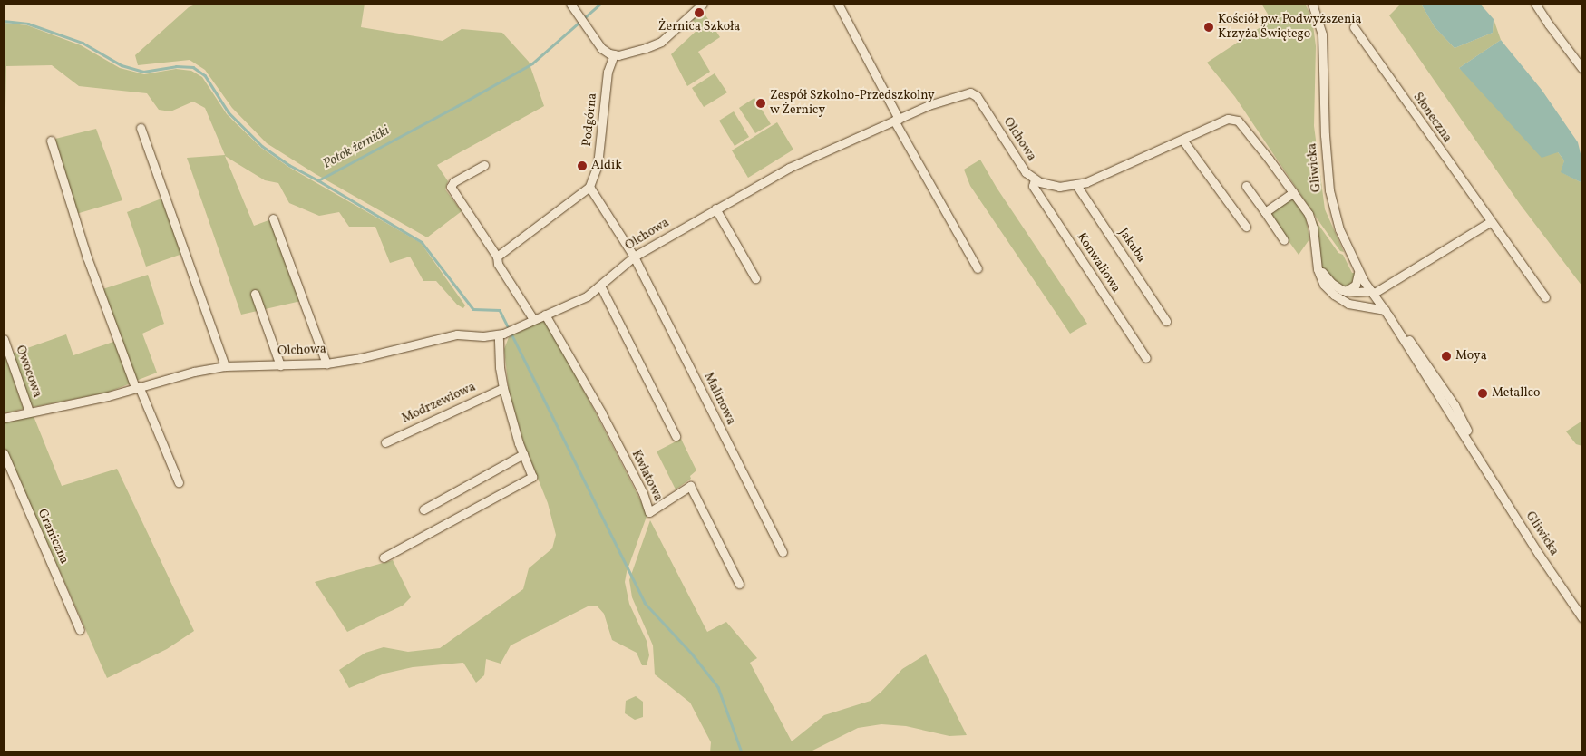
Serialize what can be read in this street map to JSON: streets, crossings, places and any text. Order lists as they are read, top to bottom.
{
  "streets": {
    "street": [
      "Słoneczna",
      "Podgórna",
      "Olchowa",
      "Gliwicka",
      "Jakuba",
      "Konwaliowa",
      "Owocowa",
      "Malinowa",
      "Modrzewiowa",
      "Kwiatowa",
      "Graniczna"
    ]
  },
  "crossings": [
    ["Olchowa", "Gliwicka"],
    ["Olchowa", "Jakuba"],
    ["Olchowa", "Konwaliowa"],
    ["Olchowa", "Owocowa"],
    ["Olchowa", "Malinowa"],
    ["Olchowa", "Kwiatowa"]
  ],
  "water": ["Potok żernicki"],
  "places": [
    "Żernica Szkoła",
    "Kościół pw. Podwyższenia Krzyża Świętego",
    "Zespół Szkolno-Przedszkolny w Żernicy",
    "Aldik",
    "Moya",
    "Metallco"
  ]
}
